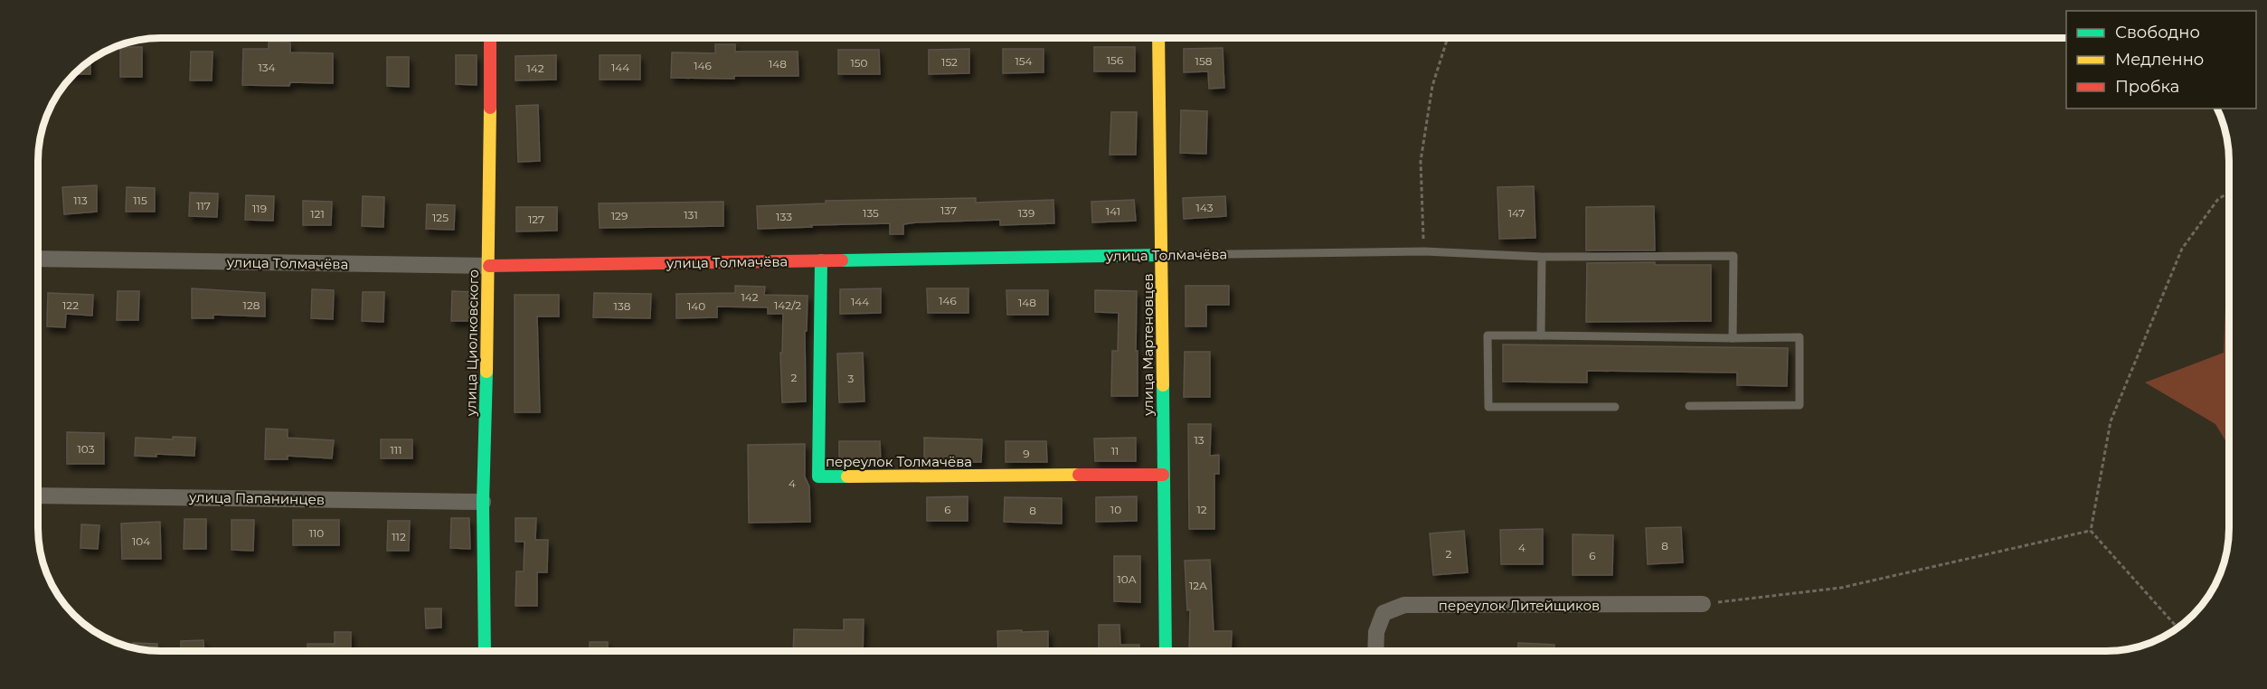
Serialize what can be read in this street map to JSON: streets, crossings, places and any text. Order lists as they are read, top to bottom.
{
  "streets": {
    "street": [
      "улица Толмачёва",
      "улица Циолковского",
      "улица Мартеновцев",
      "переулок Толмачёва",
      "улица Папанинцев",
      "переулок Литейщиков"
    ]
  },
  "crossings": [
    ["улица Толмачёва", "улица Циолковского"],
    ["улица Толмачёва", "улица Мартеновцев"],
    ["улица Толмачёва", "переулок Толмачёва"],
    ["улица Циолковского", "улица Папанинцев"],
    ["улица Мартеновцев", "переулок Толмачёва"]
  ],
  "house_numbers": [
    "156",
    "154",
    "158",
    "152",
    "150",
    "148",
    "146",
    "134",
    "144",
    "142",
    "113",
    "115",
    "117",
    "143",
    "119",
    "137",
    "141",
    "135",
    "139",
    "147",
    "121",
    "131",
    "129",
    "133",
    "125",
    "127",
    "142",
    "146",
    "144",
    "148",
    "122",
    "128",
    "142/2",
    "138",
    "140",
    "2",
    "3",
    "13",
    "103",
    "111",
    "11",
    "9",
    "4",
    "6",
    "10",
    "12",
    "8",
    "110",
    "112",
    "104",
    "8",
    "4",
    "2",
    "6",
    "10А",
    "12А"
  ],
  "legend": ["Свободно", "Медленно", "Пробка"]
}
